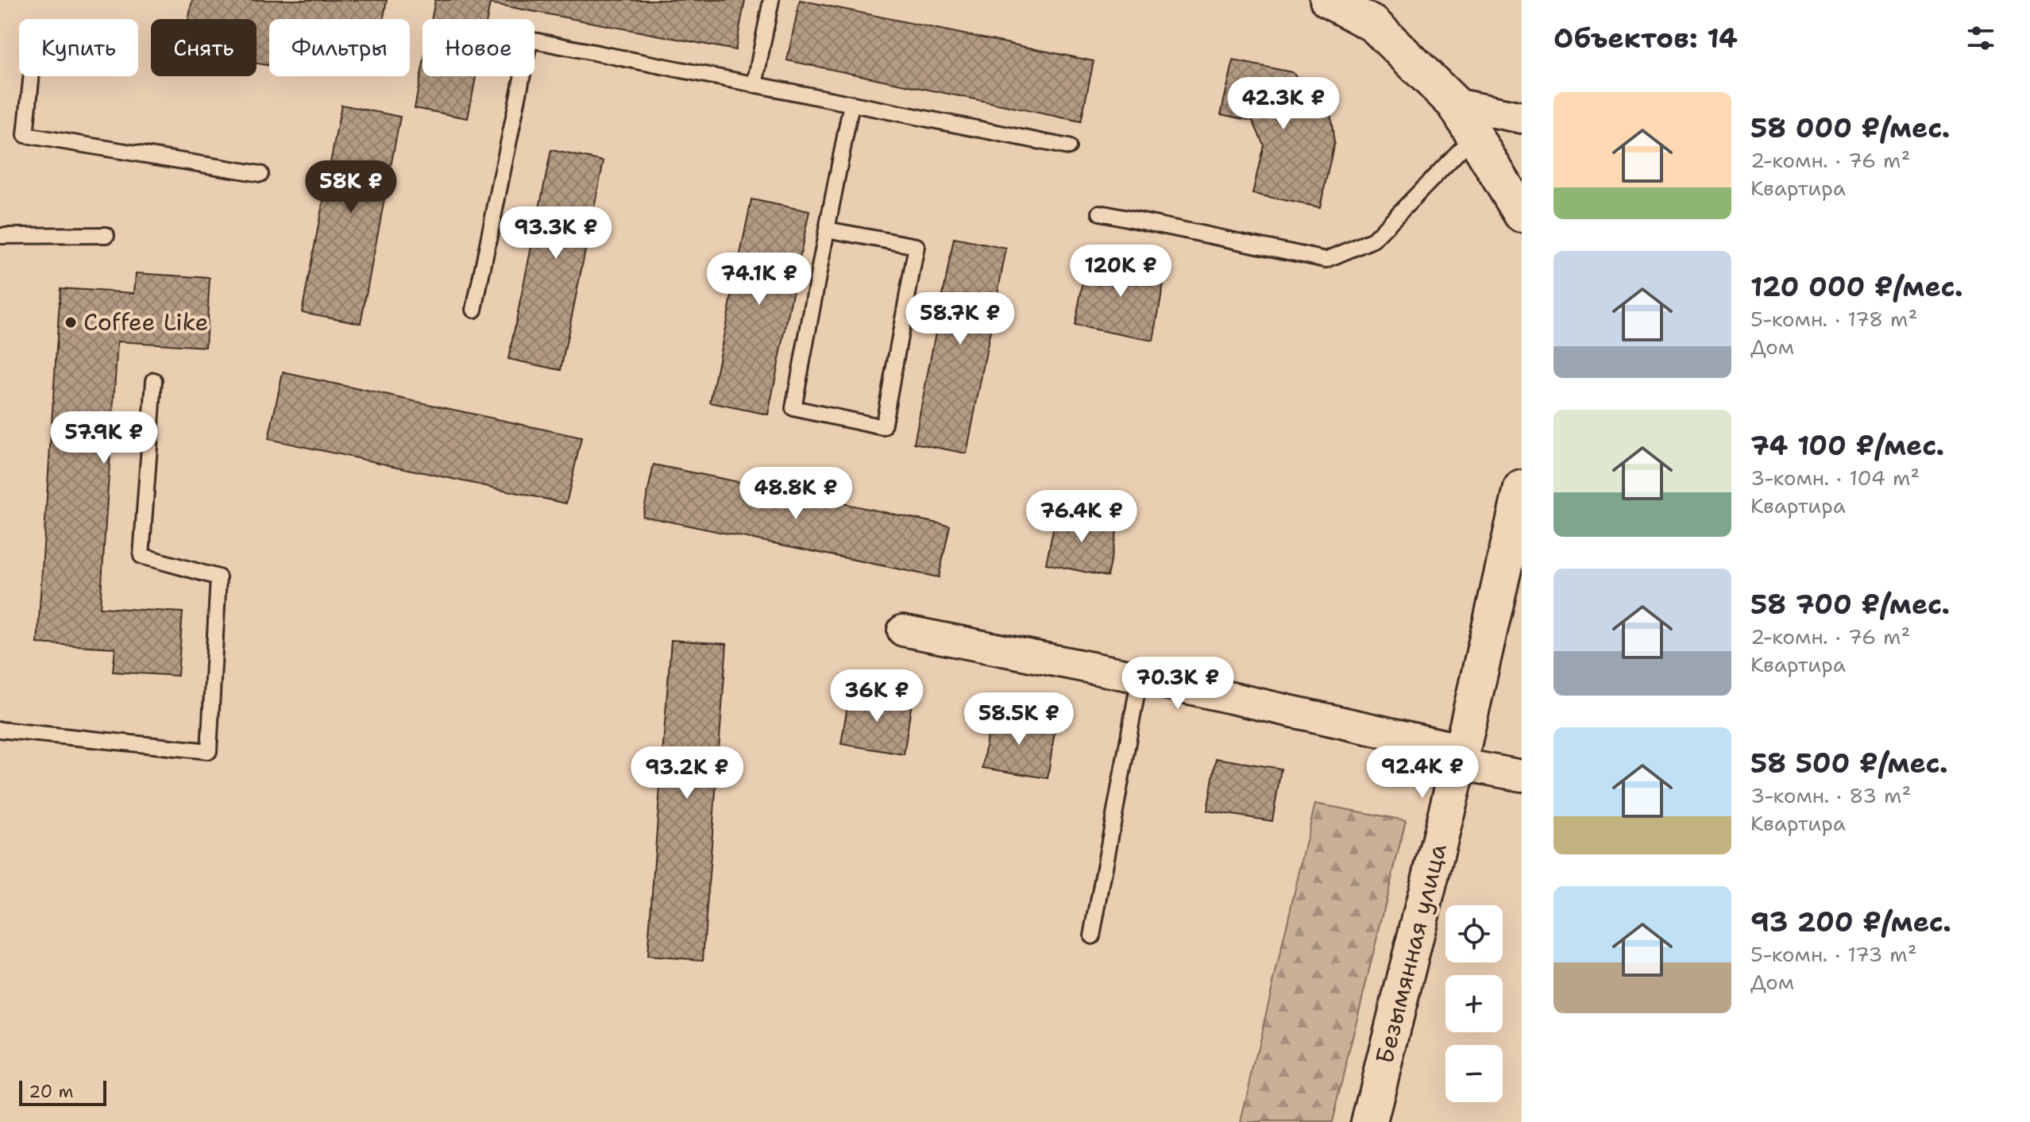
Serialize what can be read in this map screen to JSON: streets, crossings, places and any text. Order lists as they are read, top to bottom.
{
  "streets": {
    "street": ["Безымянная улица"]
  },
  "places": ["Coffee Like"],
  "scale_bar": "20 m",
  "page": {
    "heading": "Объектов: 14",
    "chip": [
      "Купить",
      "Снять",
      "Фильтры",
      "Новое"
    ],
    "list": [
      {
        "name": "58 000 ₽/мес.",
        "note": "2-комн. · 76 m² · Квартира"
      },
      {
        "name": "120 000 ₽/мес.",
        "note": "5-комн. · 178 m² · Дом"
      },
      {
        "name": "74 100 ₽/мес.",
        "note": "3-комн. · 104 m² · Квартира"
      },
      {
        "name": "58 700 ₽/мес.",
        "note": "2-комн. · 76 m² · Квартира"
      },
      {
        "name": "58 500 ₽/мес.",
        "note": "3-комн. · 83 m² · Квартира"
      },
      {
        "name": "93 200 ₽/мес.",
        "note": "5-комн. · 173 m² · Дом"
      }
    ],
    "price": [
      "42.3K ₽",
      "58K ₽",
      "93.3K ₽",
      "120K ₽",
      "74.1K ₽",
      "58.7K ₽",
      "57.9K ₽",
      "48.8K ₽",
      "76.4K ₽",
      "70.3K ₽",
      "36K ₽",
      "58.5K ₽",
      "92.4K ₽",
      "93.2K ₽"
    ],
    "map_buttons": ["+", "−"],
    "scale": "20 m"
  }
}
